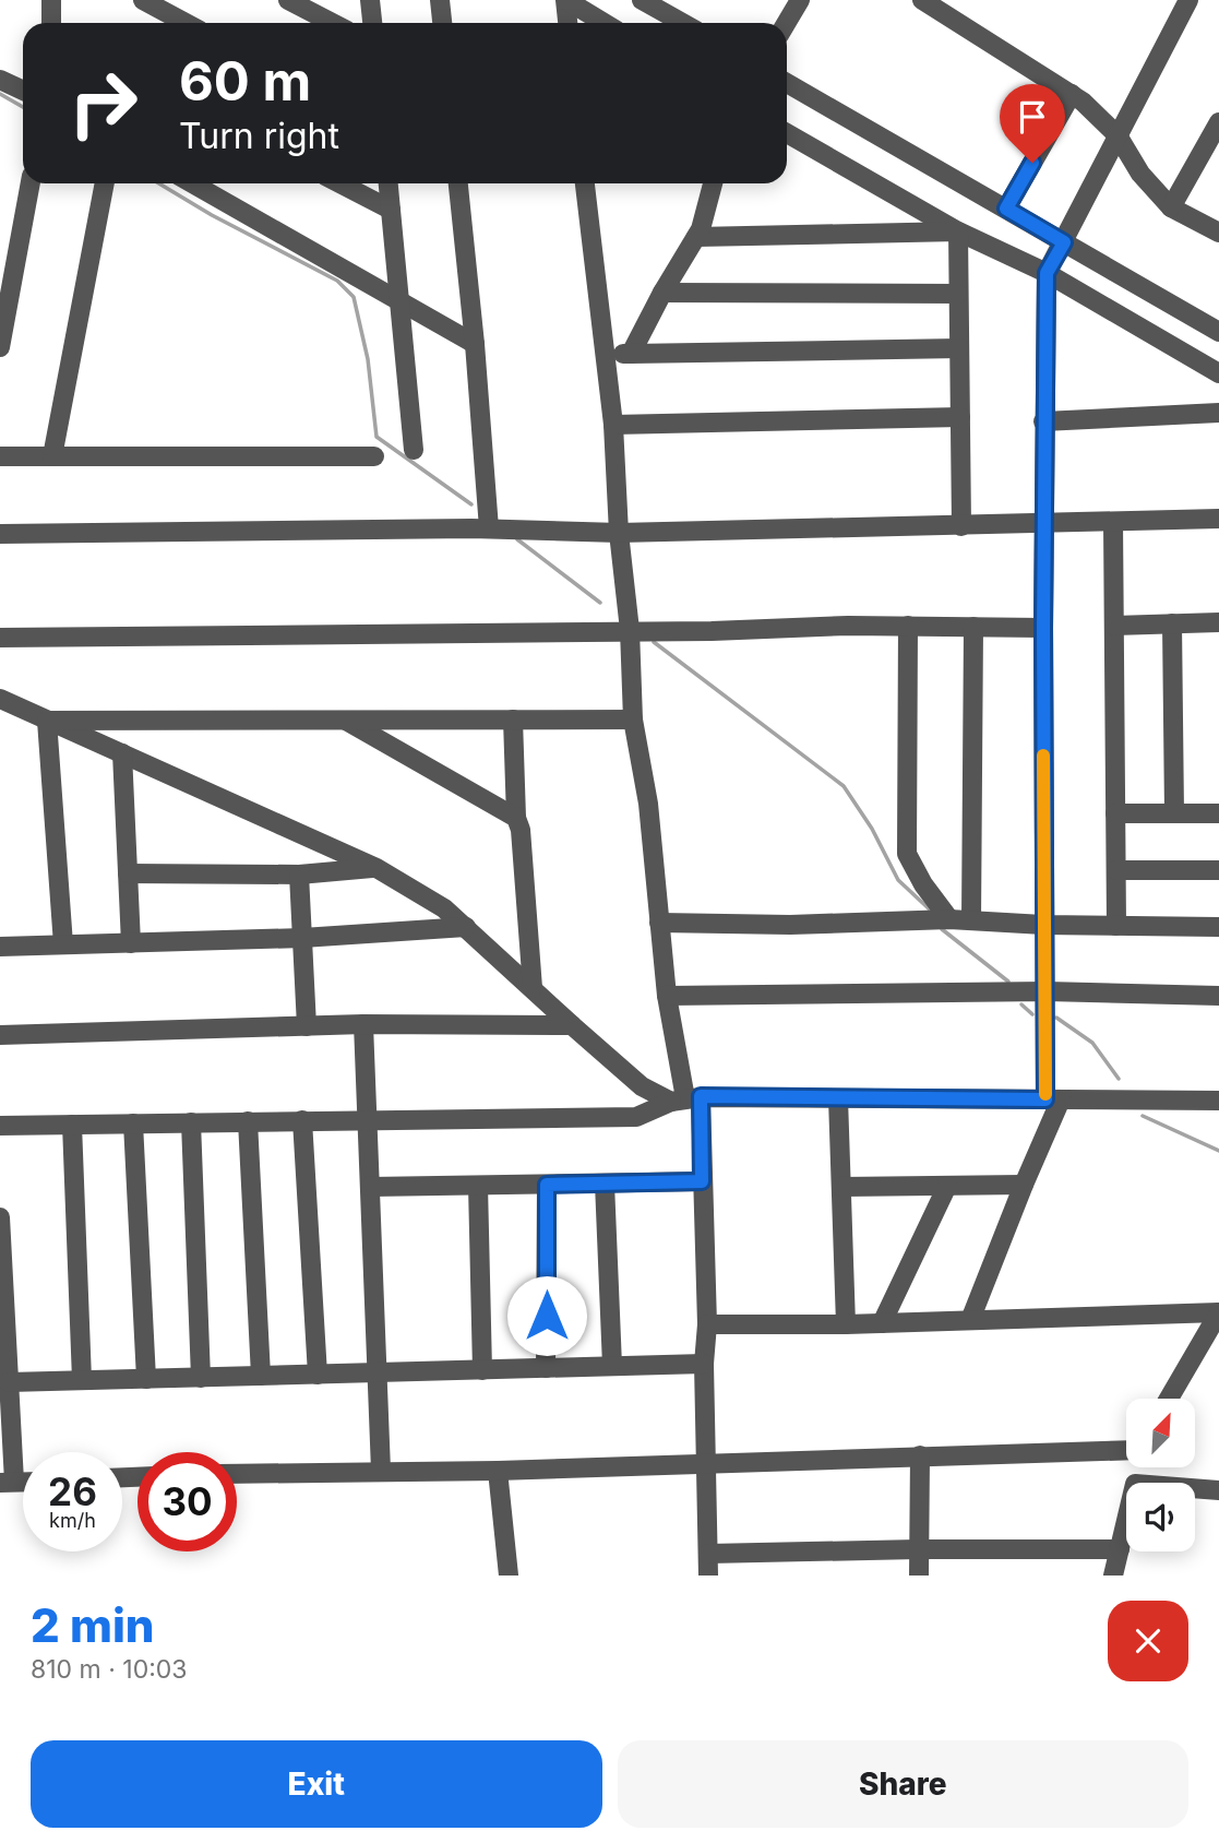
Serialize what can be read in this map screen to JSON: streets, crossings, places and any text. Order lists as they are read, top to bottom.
{
  "north": "top right",
  "page": {
    "turn": ["60 m", "Turn right"],
    "speed": "26 km/h",
    "limit": "30",
    "heading": ["2 min", "810 m · 10:03"],
    "buttons": ["Exit", "Share"]
  }
}
